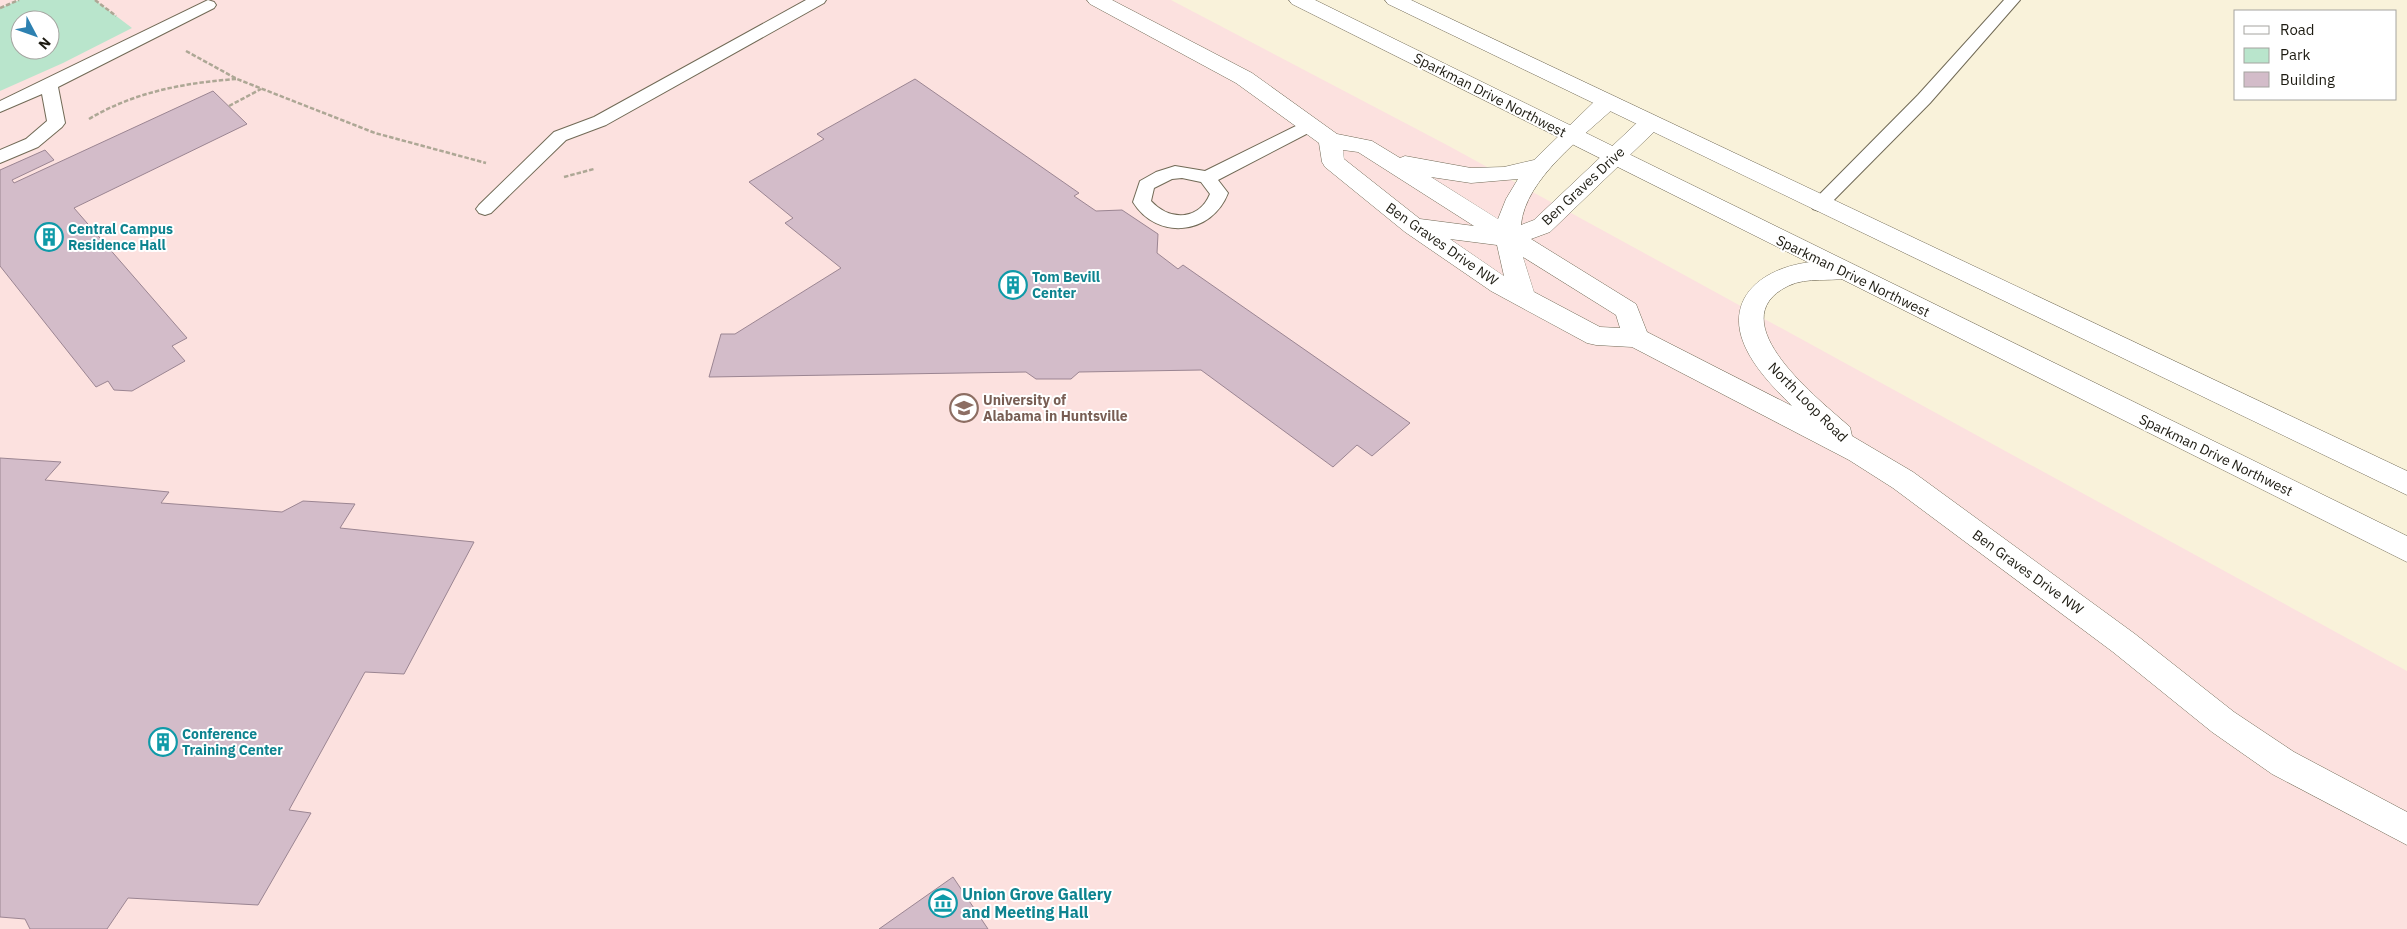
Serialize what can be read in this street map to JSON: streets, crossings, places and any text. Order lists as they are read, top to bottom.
{
  "streets": {
    "street": [
      "Sparkman Drive Northwest",
      "Ben Graves Drive",
      "Ben Graves Drive NW",
      "North Loop Road"
    ]
  },
  "crossings": [
    ["Sparkman Drive Northwest", "Ben Graves Drive"],
    ["Sparkman Drive Northwest", "North Loop Road"],
    ["Ben Graves Drive", "Ben Graves Drive NW"],
    ["Ben Graves Drive NW", "North Loop Road"]
  ],
  "places": {
    "building": ["Central Campus Residence Hall", "Tom Bevill Center", "Conference Training Center"],
    "school or university": ["University of Alabama in Huntsville"],
    "museum": ["Union Grove Gallery and Meeting Hall"]
  },
  "legend": ["Road", "Park", "Building"],
  "north": "bottom right"
}
